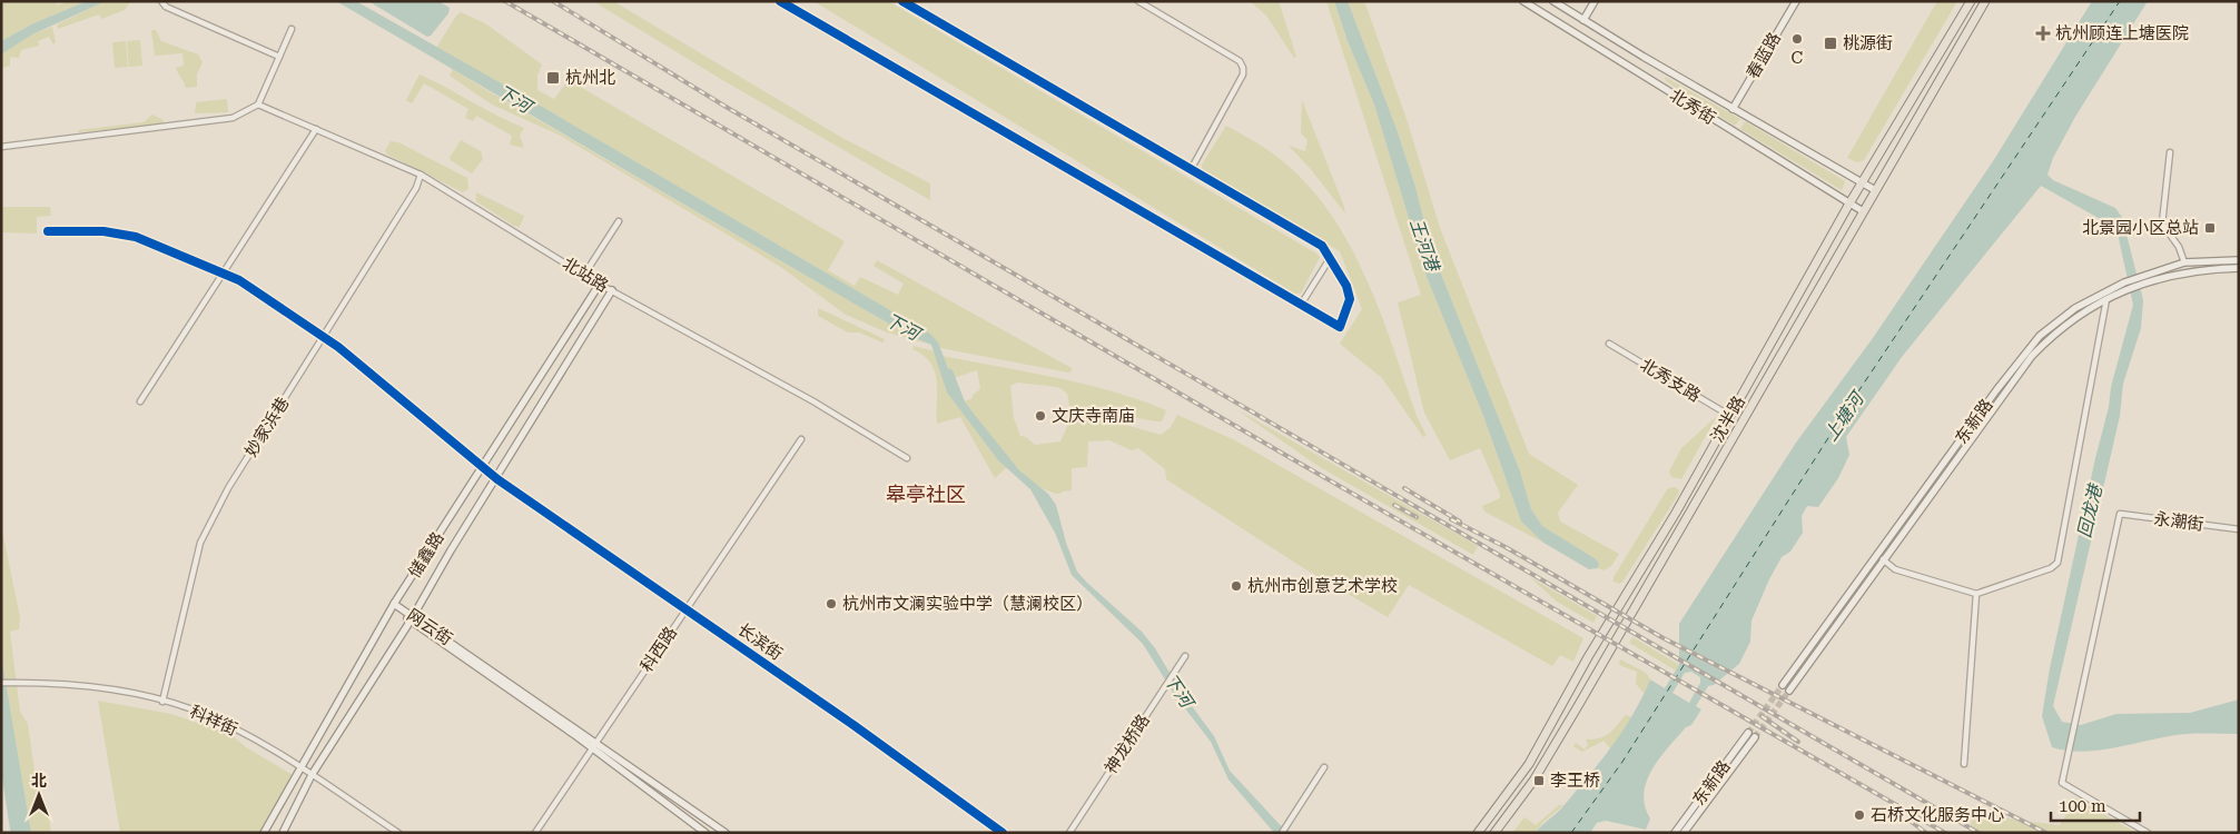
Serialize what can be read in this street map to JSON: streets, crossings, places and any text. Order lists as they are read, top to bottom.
{
  "streets": {
    "main road": [
      "春蓝路",
      "北秀街",
      "沈半路",
      "东新路",
      "储鑫路",
      "网云街"
    ],
    "street": [
      "北站路",
      "北秀支路",
      "妙家浜巷",
      "永潮街",
      "长滨街",
      "科西路",
      "科祥街",
      "神龙桥路"
    ]
  },
  "crossings": [
    ["春蓝路", "北秀街"],
    ["北秀街", "沈半路"],
    ["北站路", "妙家浜巷"],
    ["北站路", "储鑫路"],
    ["北秀支路", "沈半路"],
    ["妙家浜巷", "长滨街"],
    ["妙家浜巷", "科祥街"],
    ["储鑫路", "网云街"],
    ["储鑫路", "长滨街"],
    ["储鑫路", "科祥街"],
    ["网云街", "科西路"],
    ["长滨街", "科西路"]
  ],
  "districts": ["皋亭社区"],
  "water": [
    "下河",
    "王河港",
    "上塘河",
    "回龙港"
  ],
  "places": {
    "health": ["杭州顾连上塘医院"],
    "other": [
      "C",
      "文庆寺南庙",
      "杭州市创意艺术学校",
      "杭州市文澜实验中学（慧澜校区）",
      "石桥文化服务中心"
    ],
    "transit": [
      "桃源街",
      "杭州北",
      "北景园小区总站",
      "李王桥"
    ]
  },
  "scale_bar": "100 m",
  "north": "top"
}
